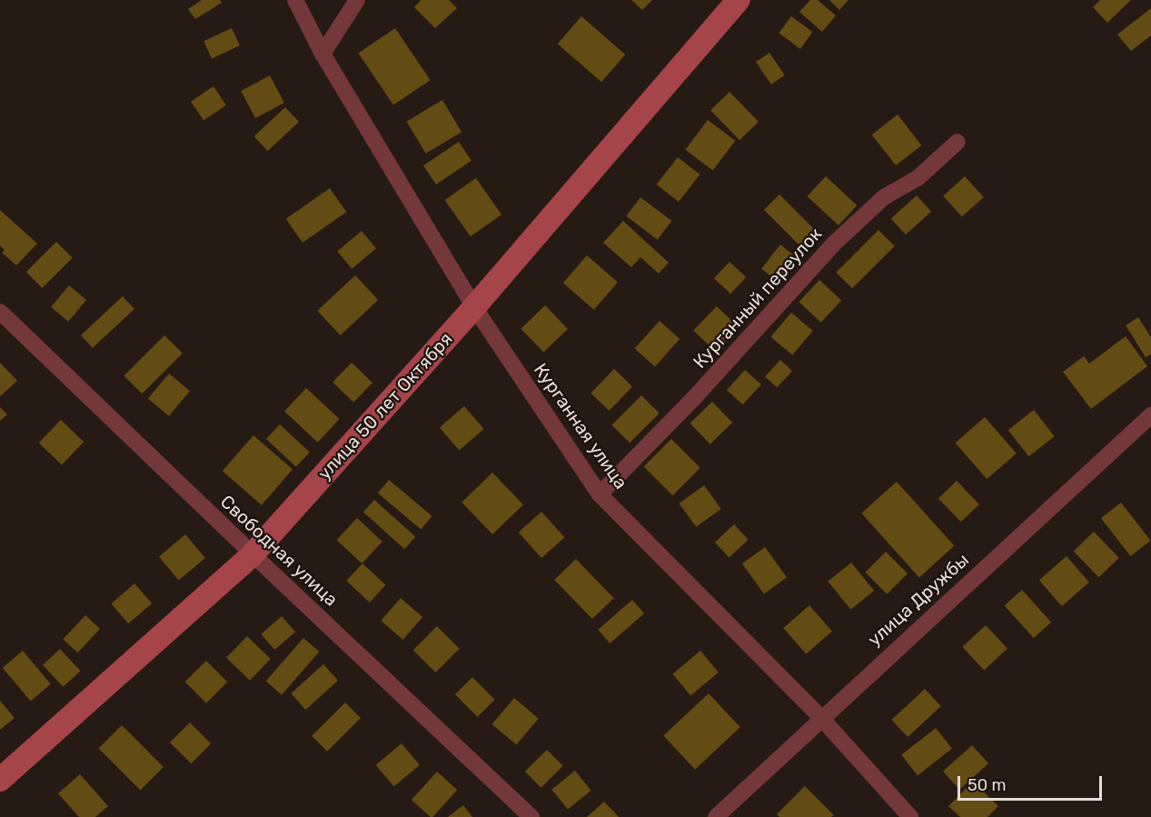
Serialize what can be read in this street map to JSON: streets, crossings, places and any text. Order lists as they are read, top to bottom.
{
  "streets": {
    "street": [
      "Курганный переулок",
      "улица 50 лет Октября",
      "Курганная улица",
      "Свободная улица",
      "улица Дружбы"
    ]
  },
  "crossings": [
    ["Курганный переулок", "Курганная улица"],
    ["улица 50 лет Октября", "Курганная улица"],
    ["улица 50 лет Октября", "Свободная улица"],
    ["Курганная улица", "улица Дружбы"]
  ],
  "scale_bar": "50 m"
}
